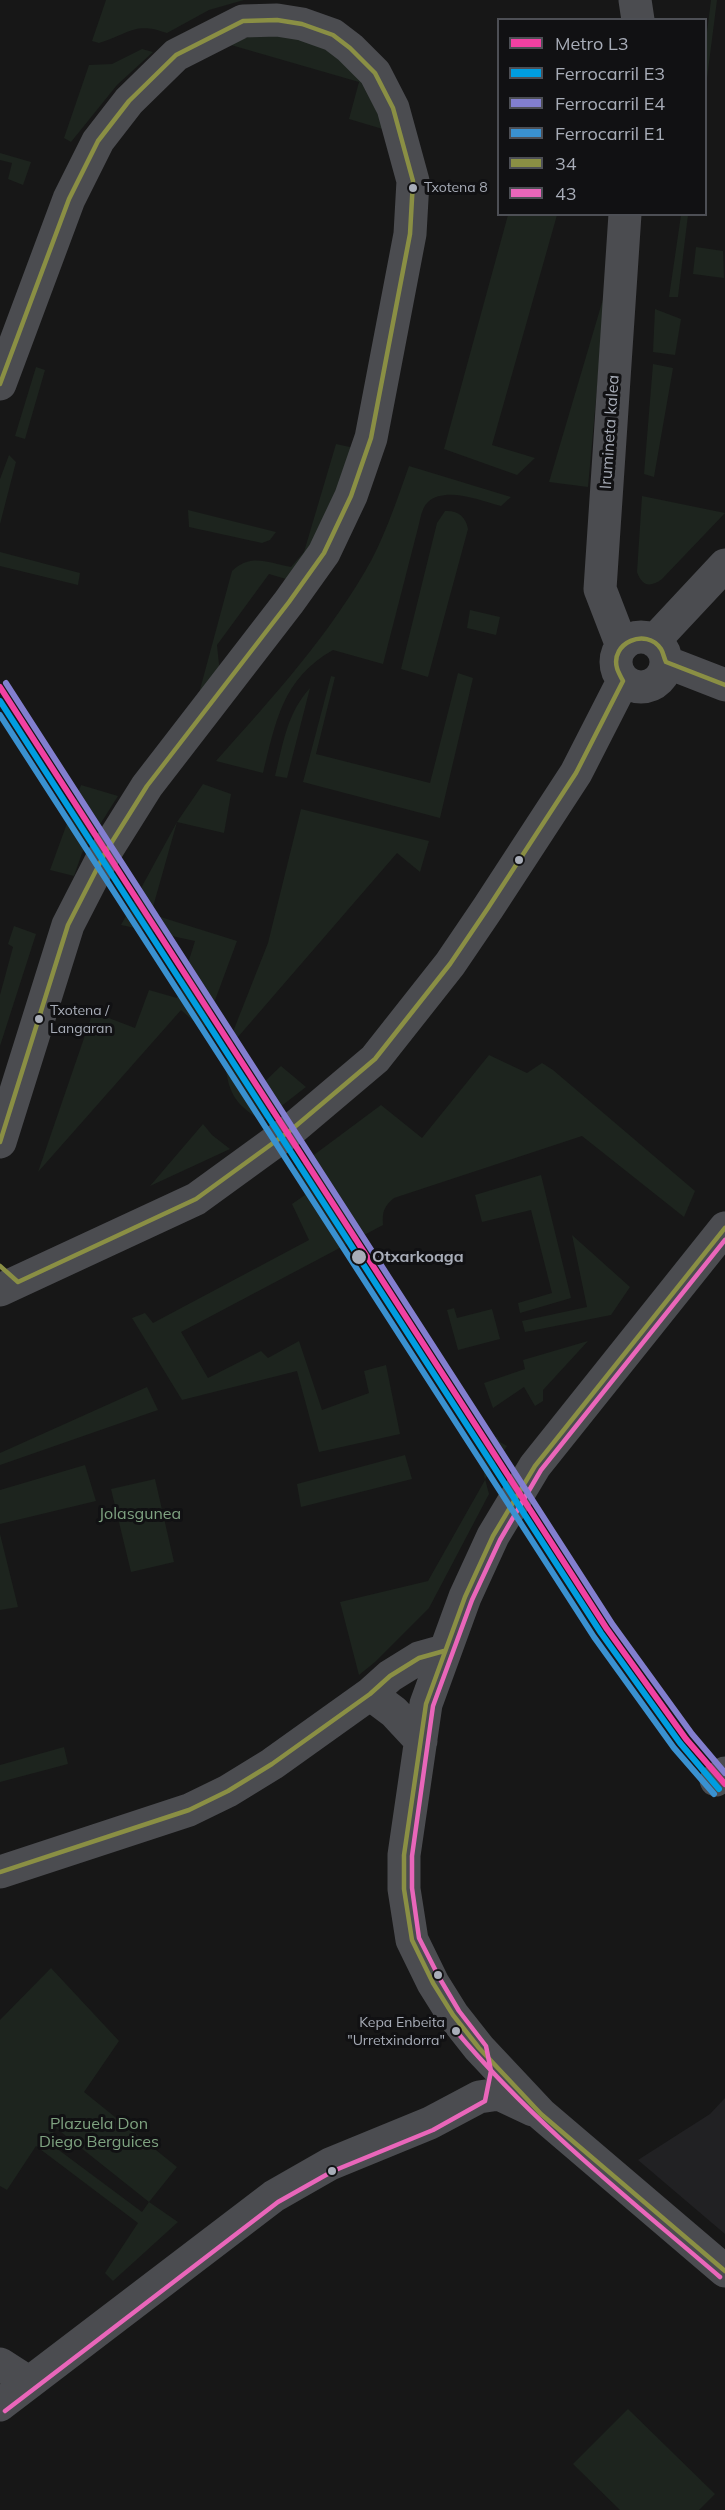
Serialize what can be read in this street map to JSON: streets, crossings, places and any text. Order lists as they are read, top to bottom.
{
  "streets": {
    "street": ["Irumineta kalea"]
  },
  "parks": ["Jolasgunea", "Plazuela Don Diego Berguices"],
  "places": [
    "Txotena 8",
    "Txotena / Langaran",
    "Otxarkoaga",
    "Kepa Enbeita \"Urretxindorra\""
  ],
  "lines": [
    "transit line 34",
    "rail line E4",
    "metro line L3",
    "rail line E3",
    "rail line E1",
    "transit line 43"
  ],
  "legend": [
    "Metro L3",
    "Ferrocarril E3",
    "Ferrocarril E4",
    "Ferrocarril E1",
    "34",
    "43"
  ]
}
